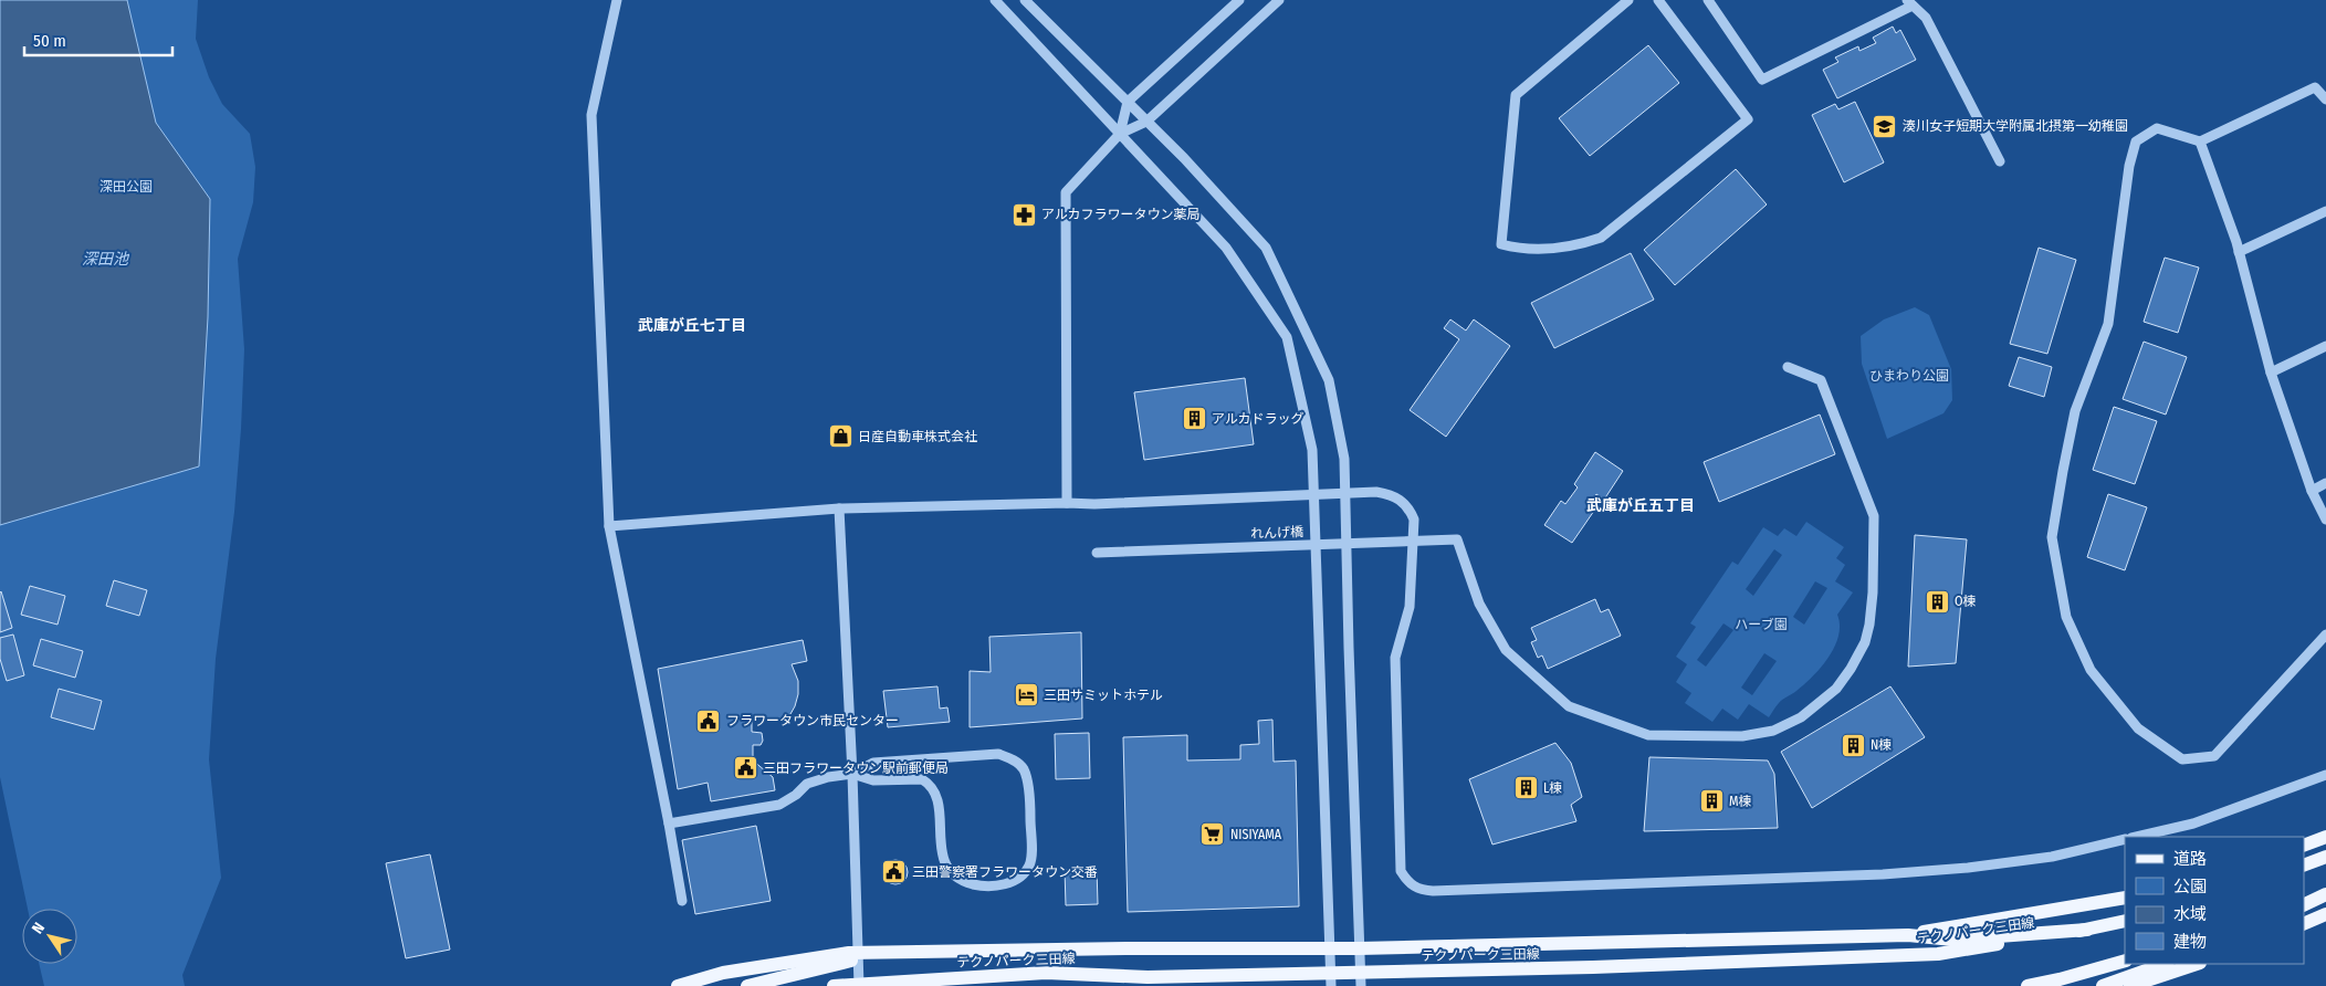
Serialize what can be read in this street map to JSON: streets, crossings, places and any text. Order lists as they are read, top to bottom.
{
  "streets": {
    "main road": ["テクノパーク三田線"],
    "street": ["れんげ橋"]
  },
  "districts": ["武庫が丘七丁目", "武庫が丘五丁目"],
  "water": ["深田池"],
  "parks": ["深田公園", "ひまわり公園", "ハーブ園"],
  "places": {
    "school or university": ["湊川女子短期大学附属北摂第一幼稚園"],
    "pharmacy": ["アルカフラワータウン薬局"],
    "building": [
      "アルカドラッグ",
      "O棟",
      "N棟",
      "L棟",
      "M棟"
    ],
    "shop": ["日産自動車株式会社"],
    "hotel": ["三田サミットホテル"],
    "public building": ["フラワータウン市民センター", "三田フラワータウン駅前郵便局", "三田警察署フラワータウン交番"],
    "supermarket": ["NISIYAMA"]
  },
  "legend": [
    "道路",
    "公園",
    "水域",
    "建物"
  ],
  "scale_bar": "50 m",
  "north": "top left"
}
